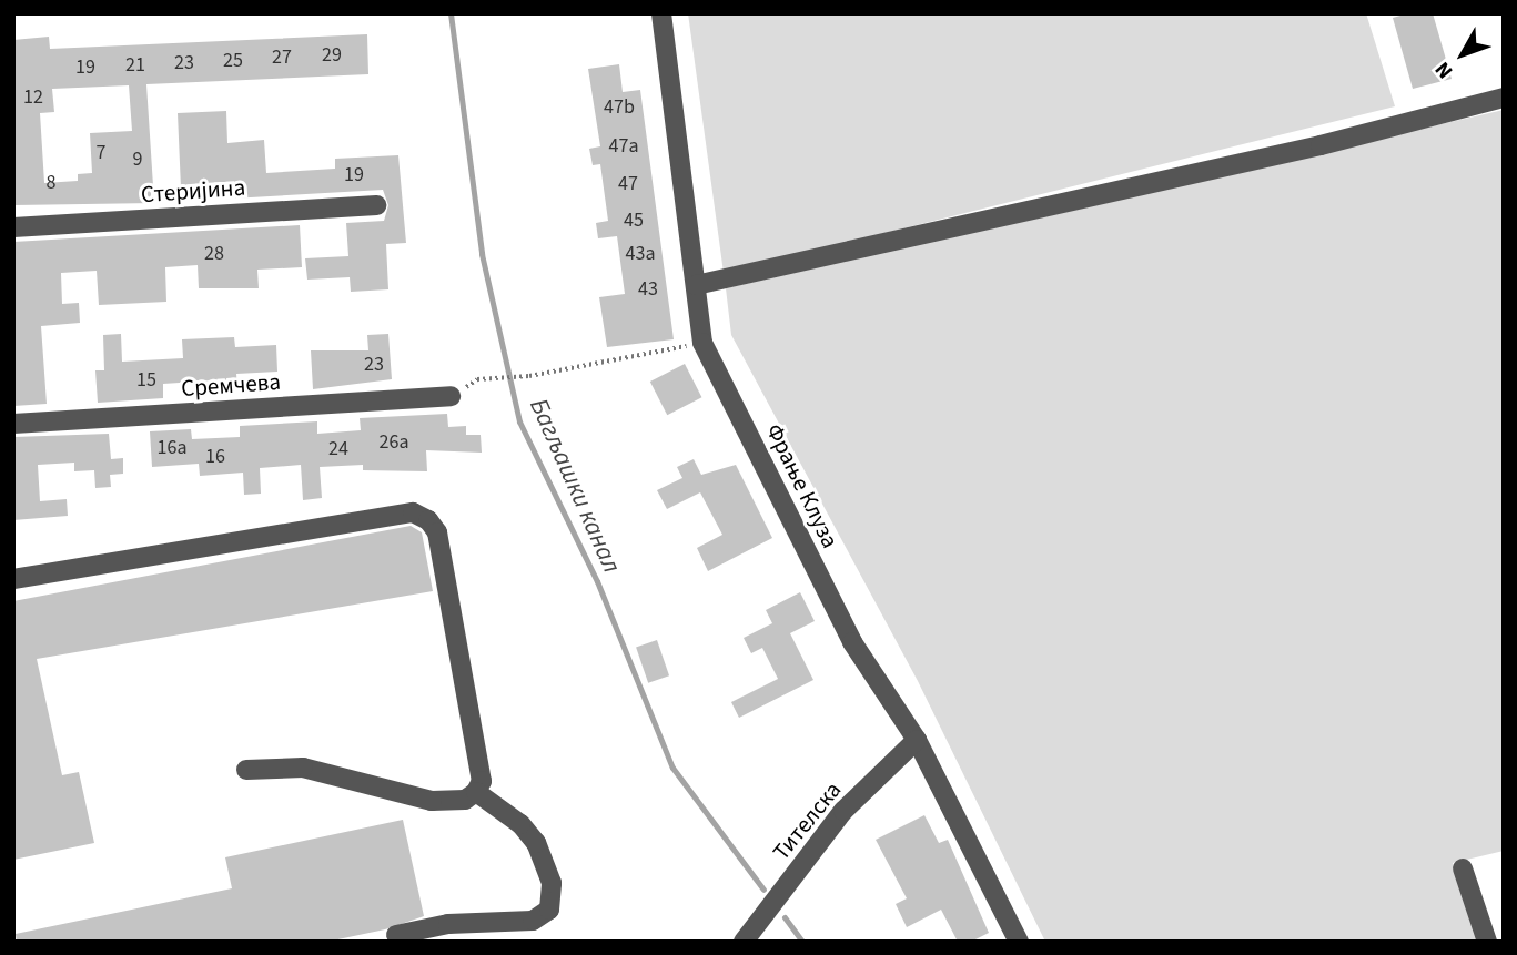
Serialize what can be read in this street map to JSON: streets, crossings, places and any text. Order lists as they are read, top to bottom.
{
  "streets": {
    "street": [
      "Стеријина",
      "Сремчева",
      "Фрање Клуза",
      "Тителска"
    ]
  },
  "crossings": [
    ["Фрање Клуза", "Тителска"]
  ],
  "water": ["Багљашки канал"],
  "house_numbers": [
    "29",
    "27",
    "25",
    "23",
    "21",
    "19",
    "12",
    "47b",
    "47a",
    "7",
    "9",
    "19",
    "8",
    "47",
    "45",
    "28",
    "43a",
    "43",
    "23",
    "15",
    "26a",
    "16a",
    "24",
    "16"
  ],
  "north": "bottom left"
}
